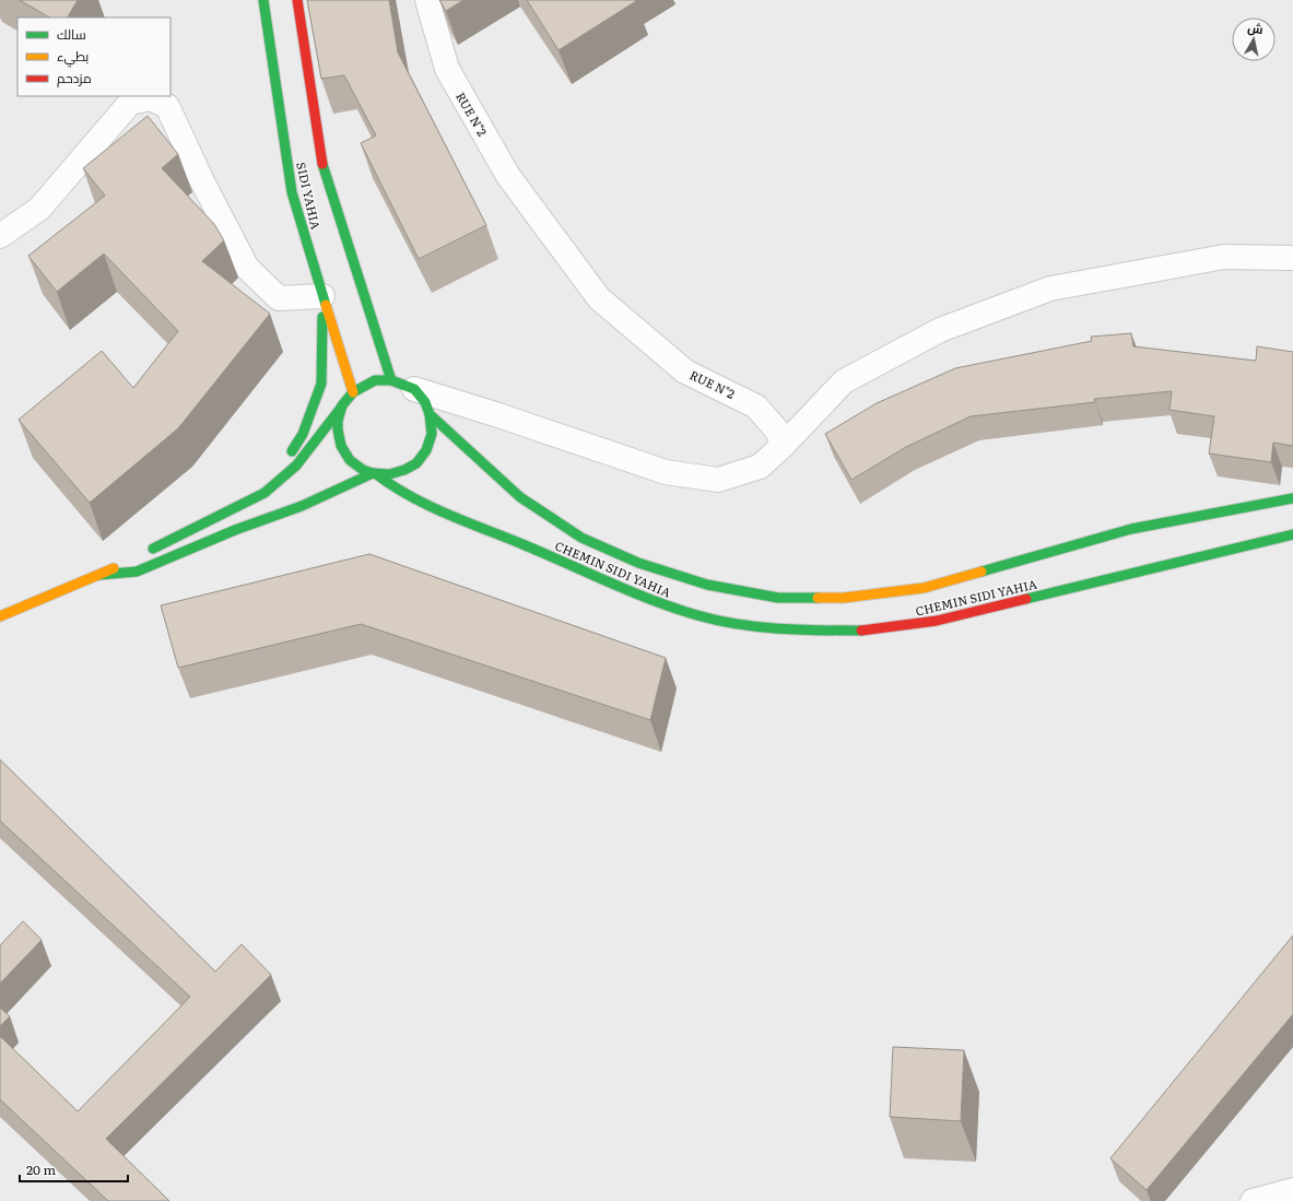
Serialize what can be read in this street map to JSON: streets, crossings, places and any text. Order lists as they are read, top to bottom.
{
  "streets": {
    "main road": ["SIDI YAHIA", "CHEMIN SIDI YAHIA"],
    "street": ["RUE N°2"]
  },
  "crossings": [
    ["SIDI YAHIA", "CHEMIN SIDI YAHIA"]
  ],
  "legend": ["سالك", "بطيء", "مزدحم"],
  "scale_bar": "20 m",
  "north": "top"
}
